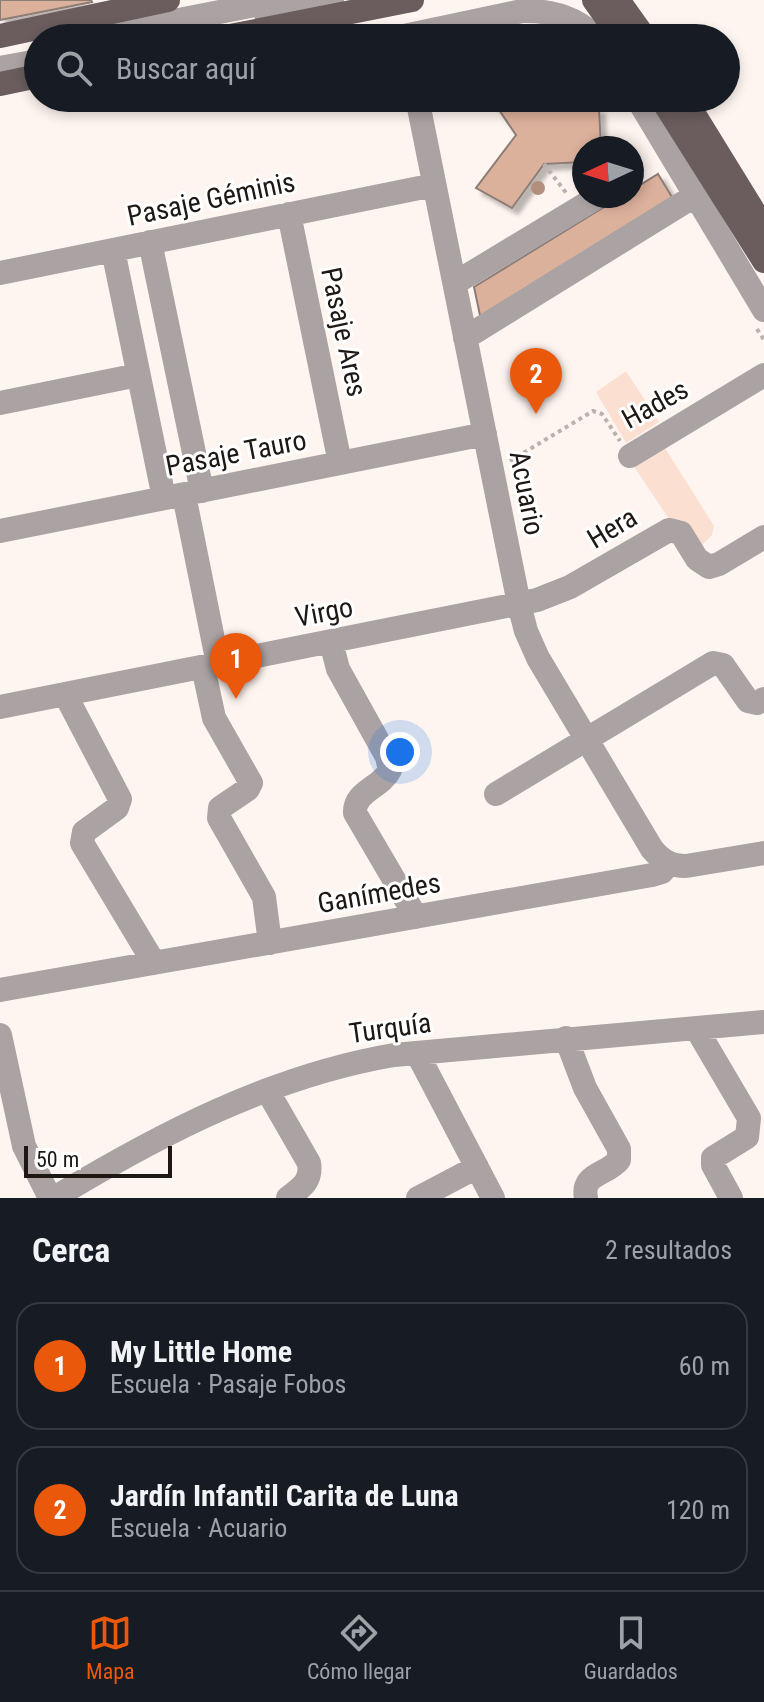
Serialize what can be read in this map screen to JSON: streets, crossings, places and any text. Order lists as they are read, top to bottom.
{
  "streets": {
    "street": [
      "Pasaje Géminis",
      "Pasaje Ares",
      "Hades",
      "Pasaje Tauro",
      "Acuario",
      "Hera",
      "Virgo",
      "Ganímedes",
      "Turquía"
    ]
  },
  "crossings": [
    ["Pasaje Géminis", "Pasaje Ares"],
    ["Pasaje Géminis", "Acuario"],
    ["Pasaje Ares", "Pasaje Tauro"],
    ["Pasaje Tauro", "Acuario"],
    ["Acuario", "Hera"],
    ["Acuario", "Virgo"],
    ["Acuario", "Ganímedes"],
    ["Hera", "Virgo"]
  ],
  "scale_bar": "50 m",
  "north": "left",
  "page": {
    "search": "Buscar aquí",
    "pins": ["2", "1"],
    "scale": "50 m",
    "heading": ["Cerca", "2 resultados"],
    "list": [
      {
        "mark": "1",
        "name": "My Little Home",
        "note": "Escuela · Pasaje Fobos",
        "value": "60 m"
      },
      {
        "mark": "2",
        "name": "Jardín Infantil Carita de Luna",
        "note": "Escuela · Acuario",
        "value": "120 m"
      }
    ],
    "nav": ["Mapa", "Cómo llegar", "Guardados"]
  }
}
